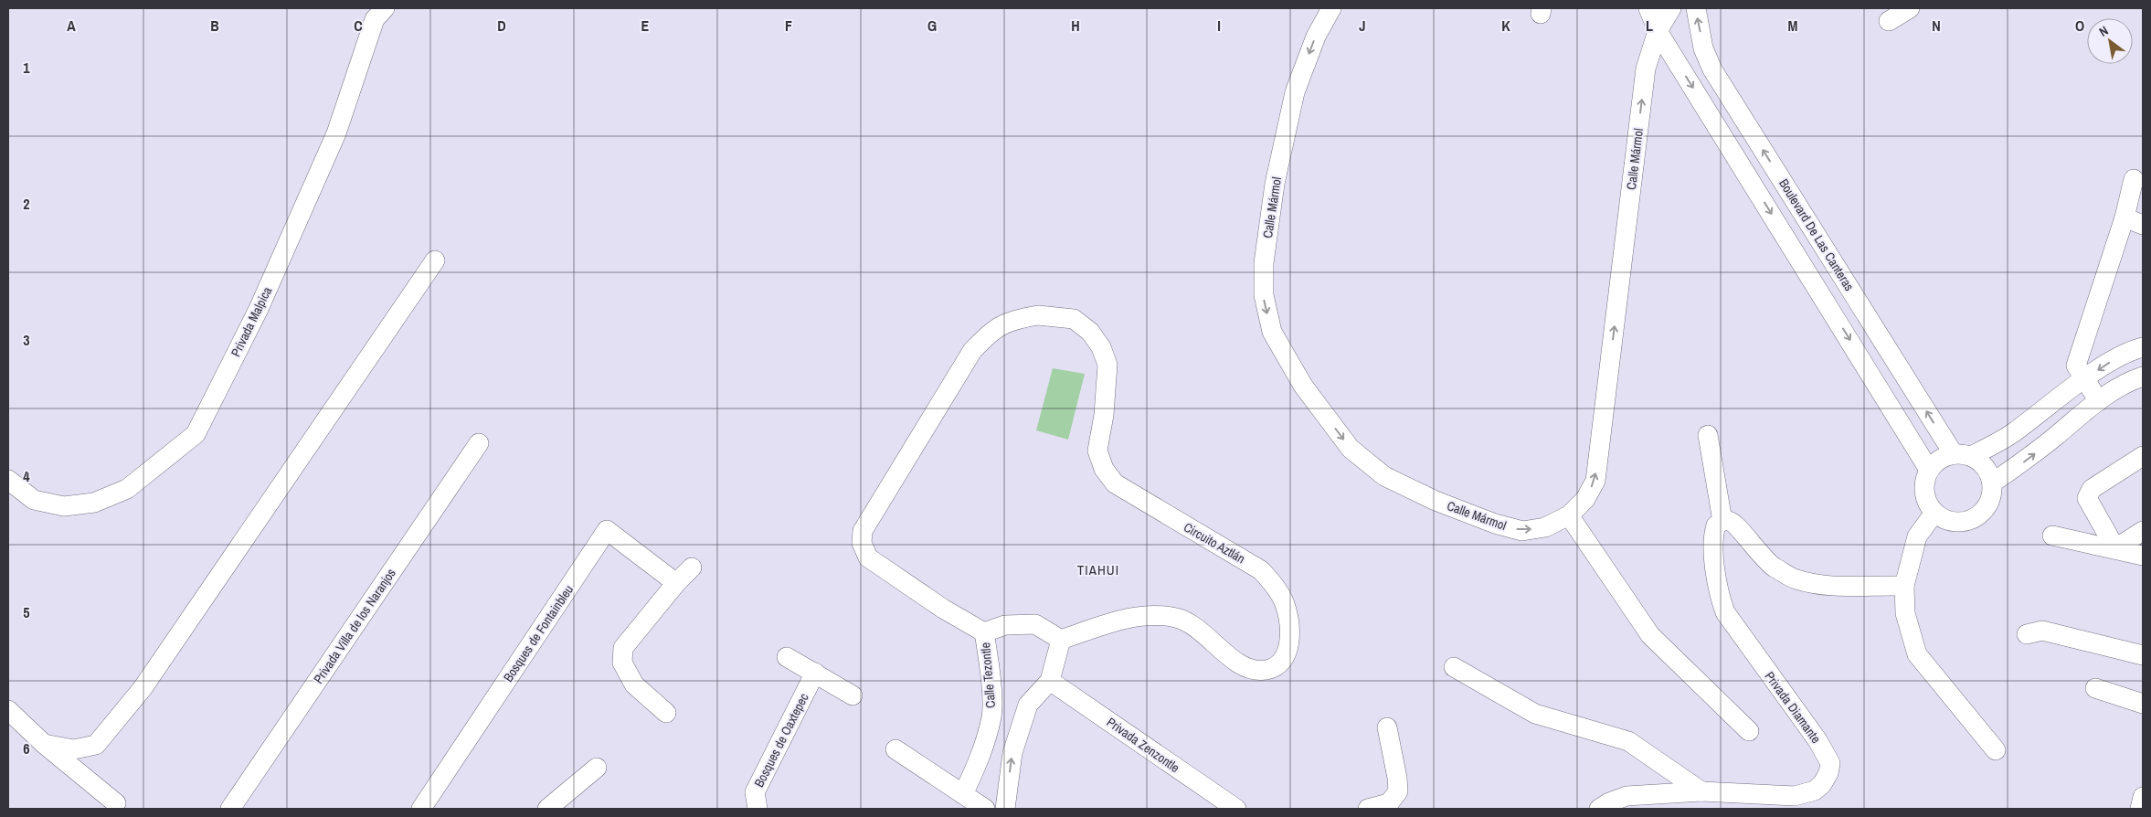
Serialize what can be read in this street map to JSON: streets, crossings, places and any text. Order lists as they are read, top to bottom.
{
  "streets": {
    "street": [
      "Calle Mármol",
      "Boulevard De Las Canteras",
      "Privada Malpica",
      "Circuito Aztlán",
      "Privada Villa de los Naranjos",
      "Bosques de Fontainbleu",
      "Calle Tezontle",
      "Privada Diamante",
      "Bosques de Oaxtepec",
      "Privada Zenzontle"
    ]
  },
  "crossings": [
    ["Circuito Aztlán", "Calle Tezontle"]
  ],
  "districts": ["TIAHUI"],
  "north": "top left",
  "grid": {
    "columns": [
      "A",
      "B",
      "C",
      "D",
      "E",
      "F",
      "G",
      "H",
      "I",
      "J",
      "K",
      "L",
      "M",
      "N",
      "O"
    ],
    "rows": [
      "1",
      "2",
      "3",
      "4",
      "5",
      "6"
    ]
  }
}
